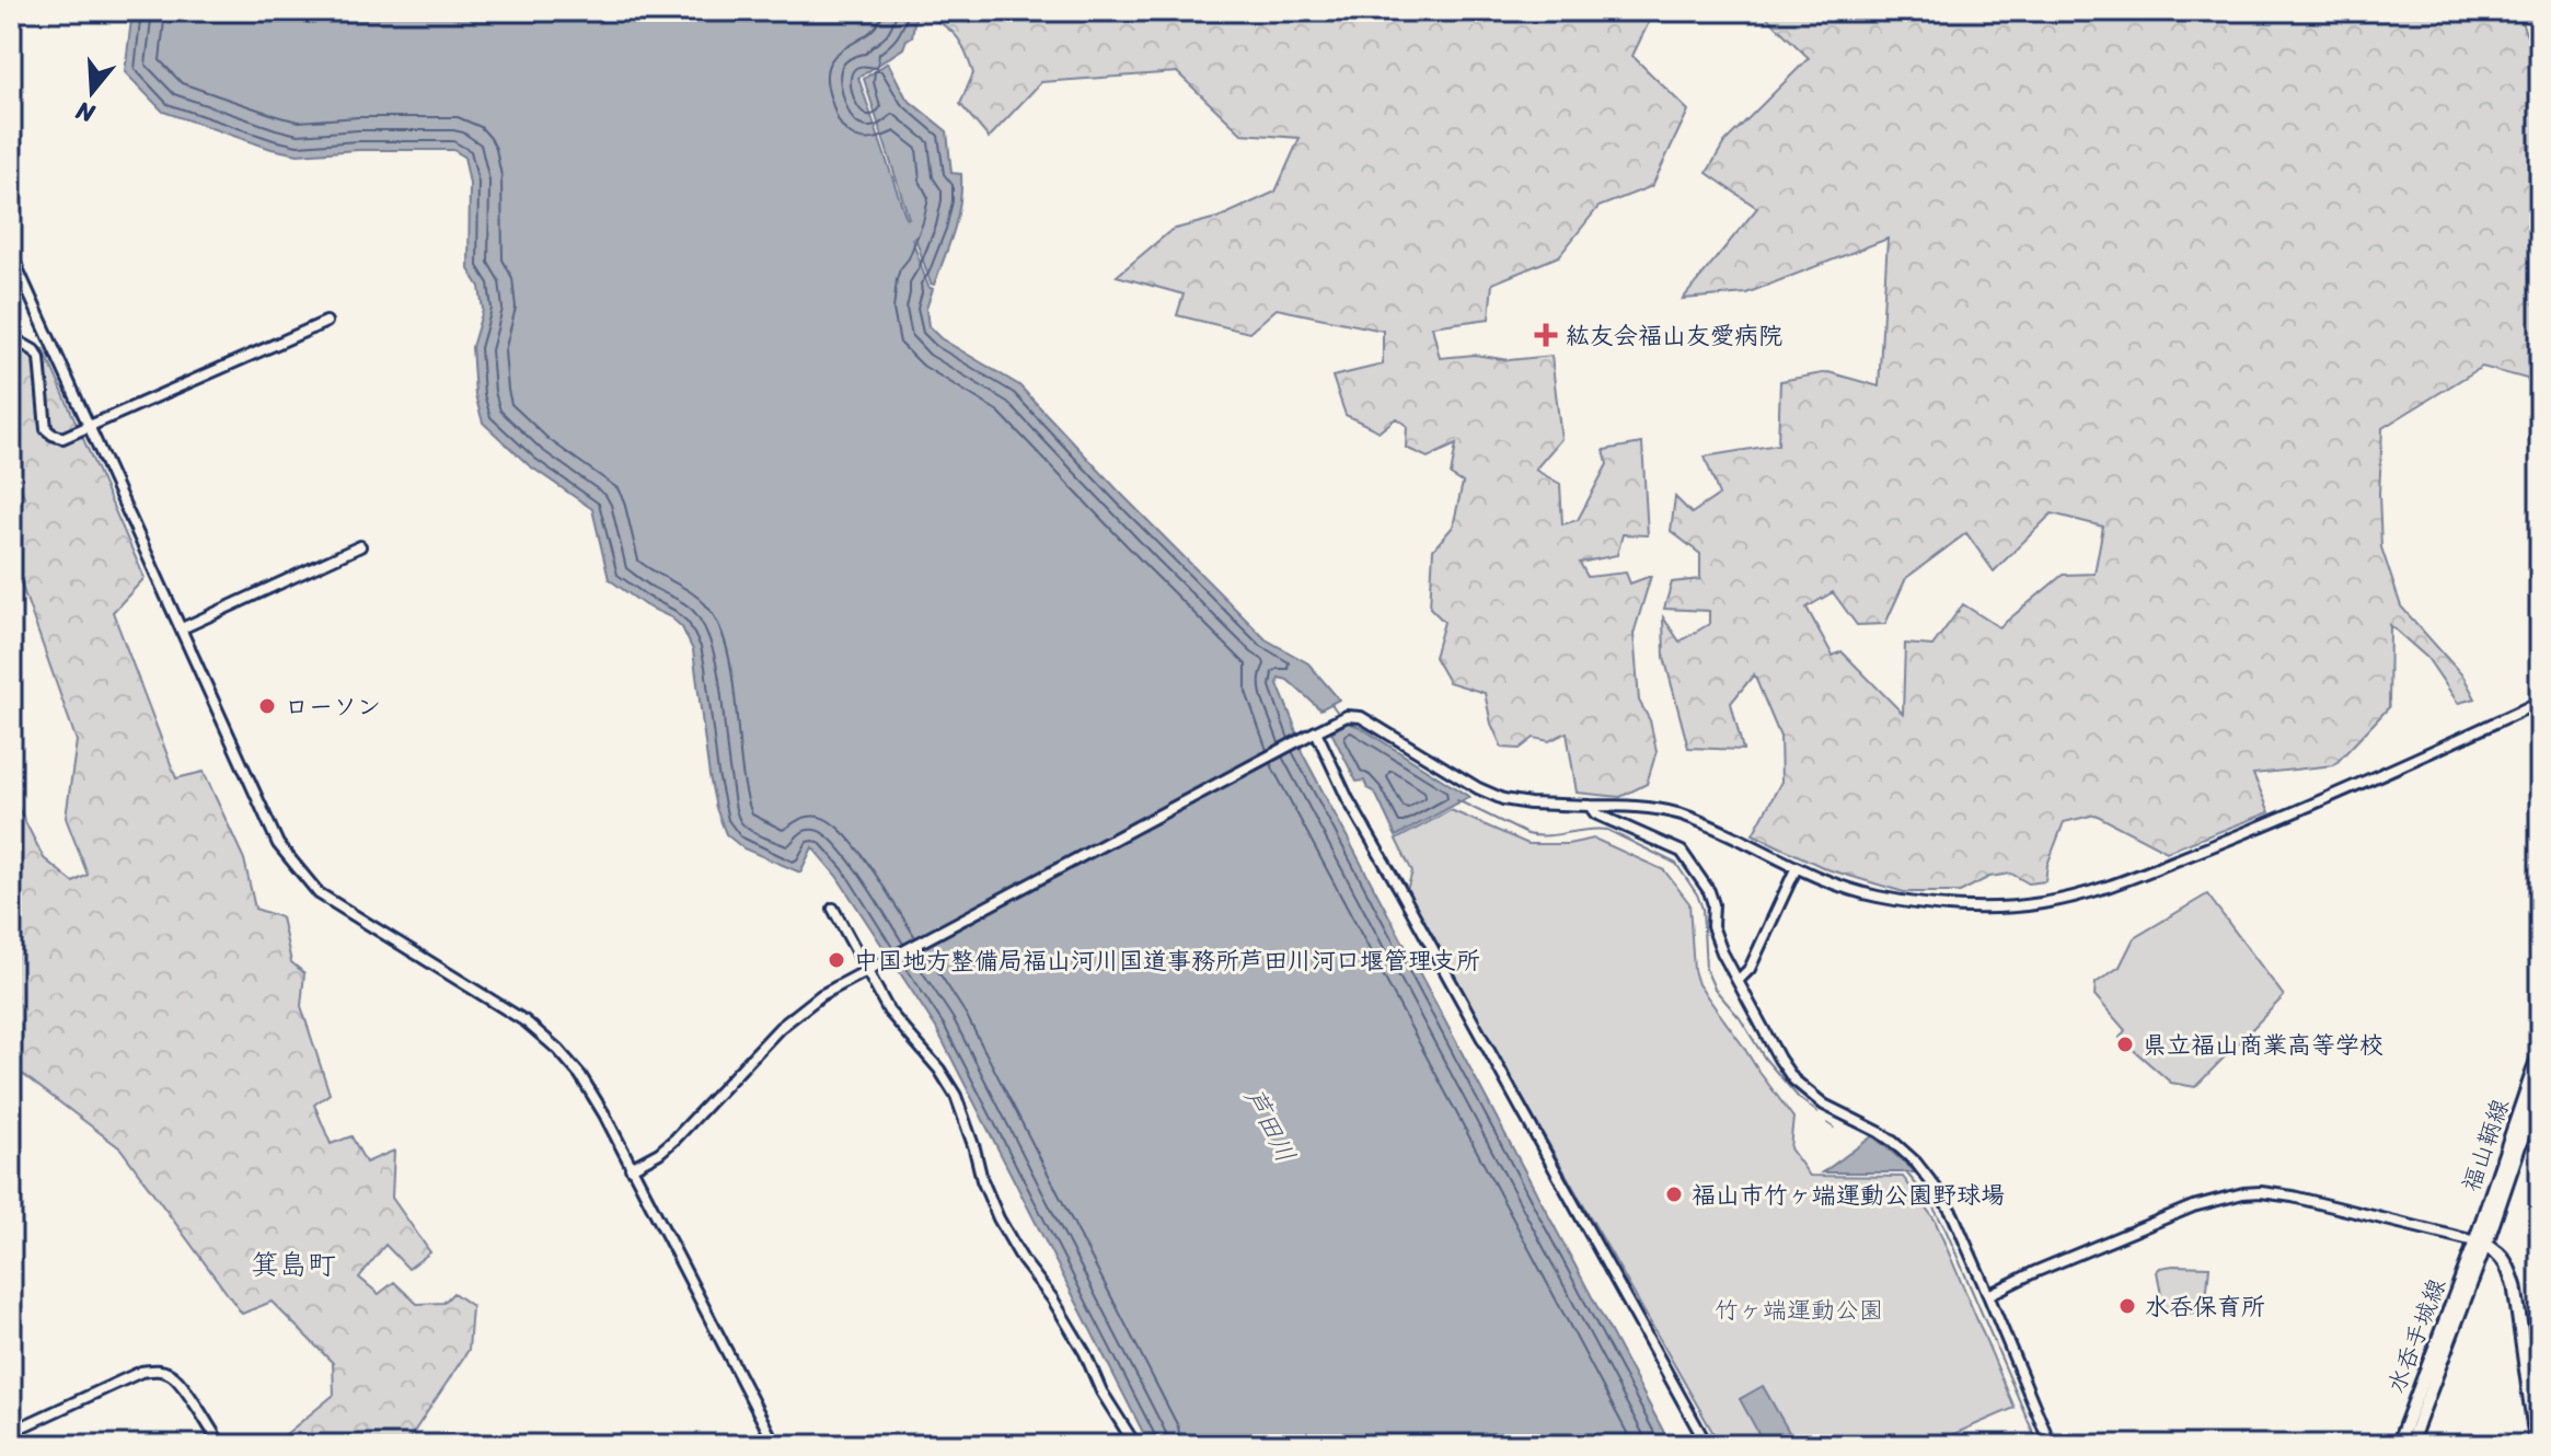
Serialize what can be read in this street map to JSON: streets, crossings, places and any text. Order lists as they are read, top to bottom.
{
  "streets": {
    "main road": ["福山鞆線", "水呑手城線"]
  },
  "crossings": [
    ["福山鞆線", "水呑手城線"]
  ],
  "districts": ["箕島町"],
  "water": ["芦田川"],
  "parks": ["竹ヶ端運動公園"],
  "places": {
    "health": ["紘友会福山友愛病院"],
    "other": [
      "ローソン",
      "中国地方整備局福山河川国道事務所芦田川河口堰管理支所",
      "県立福山商業高等学校",
      "福山市竹ヶ端運動公園野球場",
      "水呑保育所"
    ]
  },
  "north": "bottom"
}
